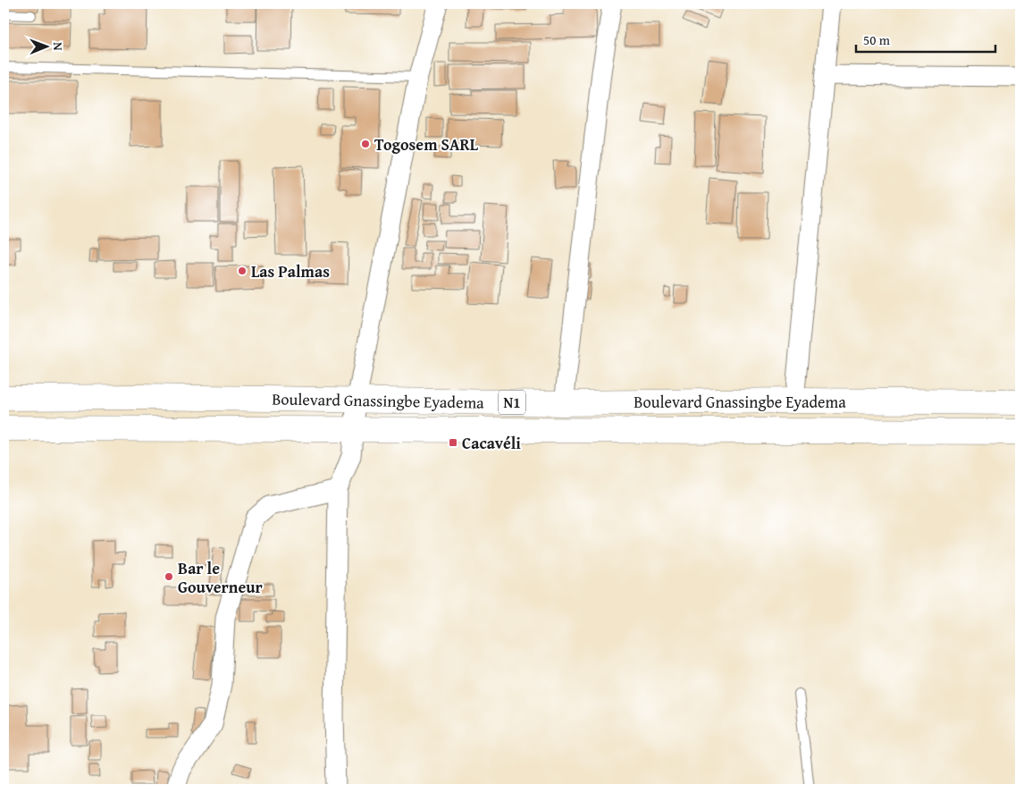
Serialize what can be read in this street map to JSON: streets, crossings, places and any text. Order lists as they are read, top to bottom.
{
  "streets": {
    "highway": ["Boulevard Gnassingbe Eyadema", "N1"]
  },
  "places": {
    "other": ["Togosem SARL", "Las Palmas", "Bar le Gouverneur"],
    "transit": ["Cacavéli"]
  },
  "scale_bar": "50 m",
  "north": "right"
}
